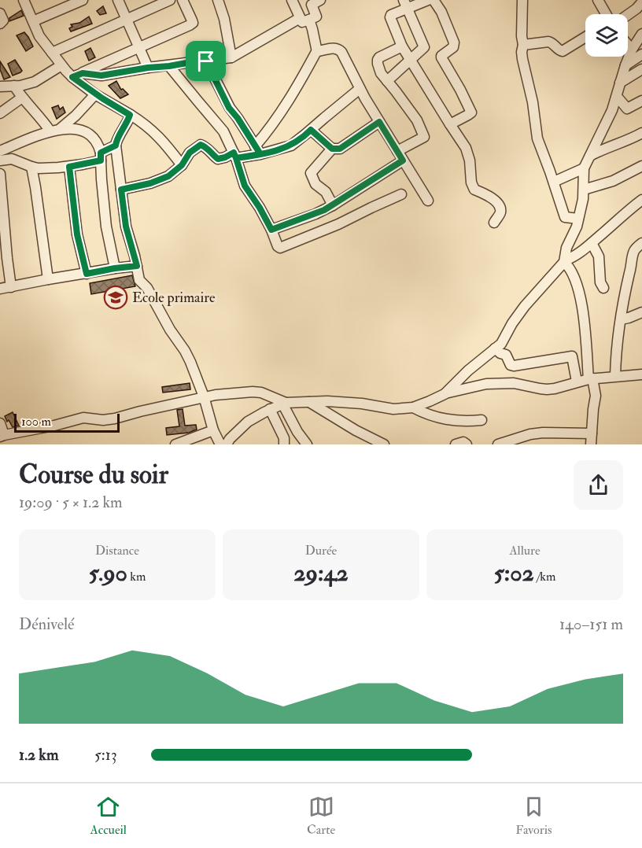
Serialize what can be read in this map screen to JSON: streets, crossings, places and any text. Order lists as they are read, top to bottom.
{
  "places": {
    "school or university": ["Ecole primaire"]
  },
  "scale_bar": "100 m",
  "page": {
    "scale": "100 m",
    "heading": ["Course du soir", "19:09 · 5 × 1.2 km"],
    "stats": [
      ["Distance", "5.90 km"],
      ["Durée", "29:42"],
      ["Allure", "5:02 /km"]
    ],
    "chart": ["Dénivelé", "140–151 m"],
    "list": [
      {
        "name": "1.2 km",
        "note": "5:13"
      }
    ],
    "tabs": ["Accueil", "Carte", "Favoris"]
  }
}
